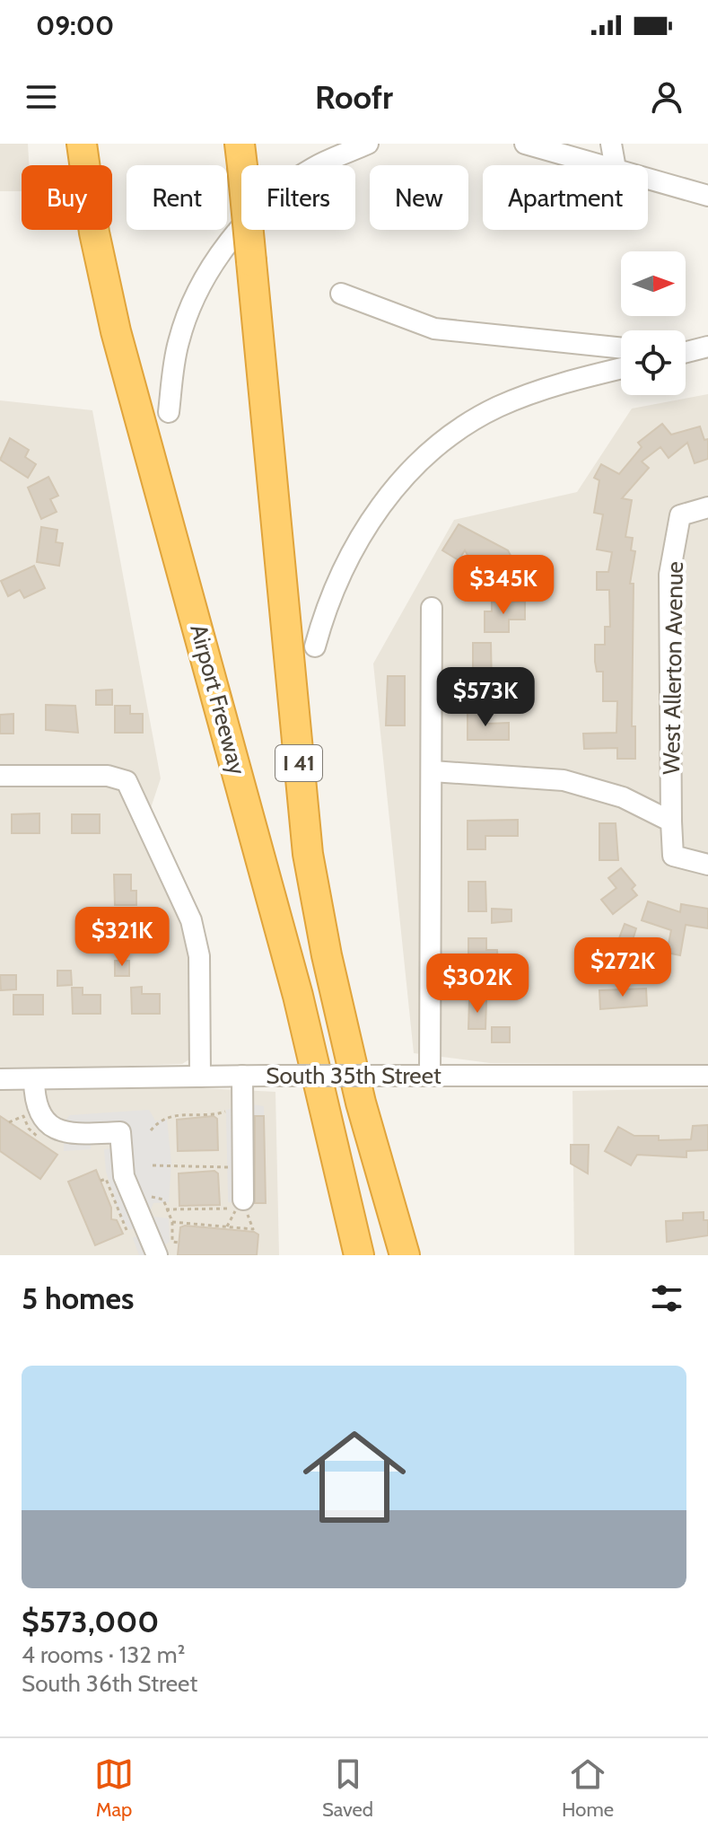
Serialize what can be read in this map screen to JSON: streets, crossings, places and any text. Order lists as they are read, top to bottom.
{
  "streets": {
    "highway": ["Airport Freeway", "I 41"],
    "street": ["West Allerton Avenue", "South 35th Street"]
  },
  "north": "right",
  "page": {
    "status": "09:00",
    "header": "Roofr",
    "chip": [
      "Buy",
      "Rent",
      "Filters",
      "New",
      "Apartment"
    ],
    "price": [
      "$345K",
      "$573K",
      "$321K",
      "$272K",
      "$302K"
    ],
    "heading": "5 homes",
    "list": [
      {
        "name": "$573,000",
        "note": "4 rooms · 132 m² · South 36th Street"
      }
    ],
    "tabs": ["Map", "Saved", "Home"]
  }
}
